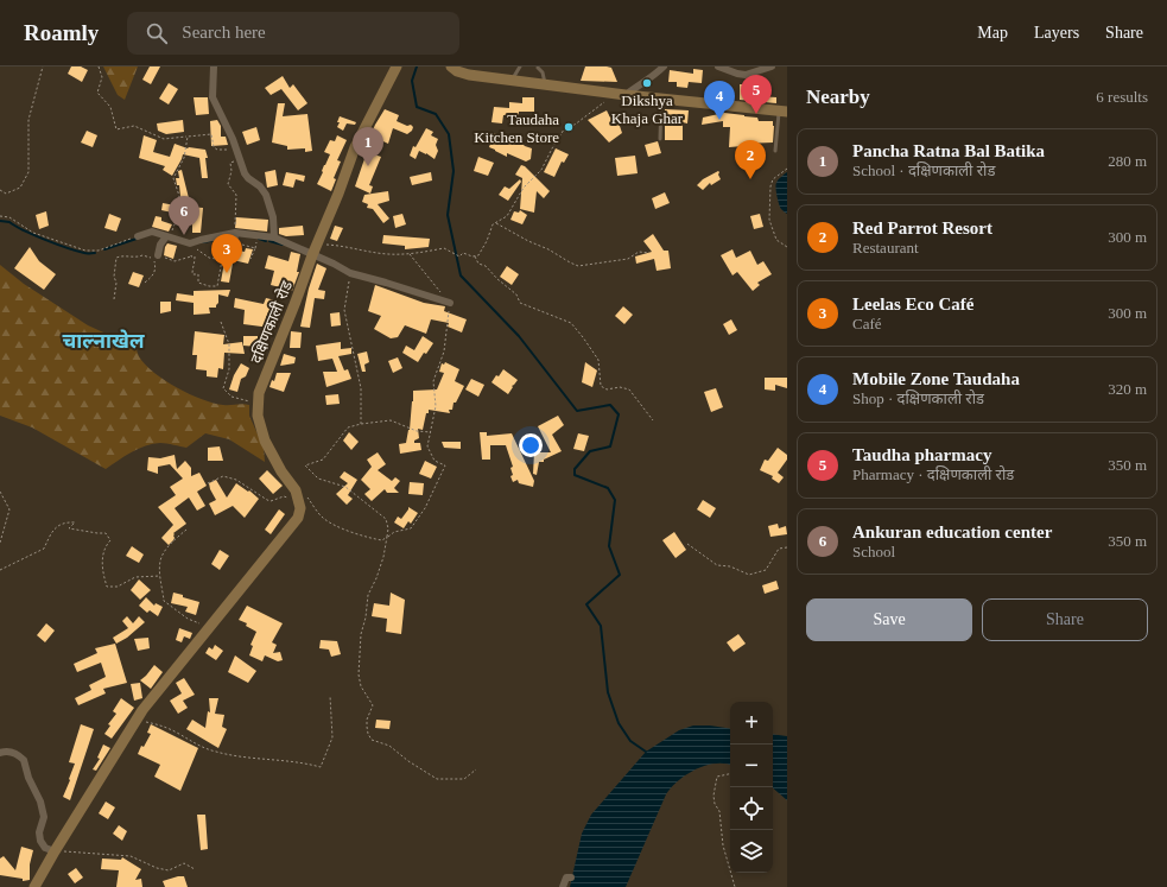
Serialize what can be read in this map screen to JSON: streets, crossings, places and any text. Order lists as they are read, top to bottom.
{
  "streets": {
    "main road": ["दक्षिणकाली रोड"]
  },
  "districts": ["चाल्नाखेल"],
  "places": ["Dikshya Khaja Ghar", "Taudaha Kitchen Store"],
  "page": {
    "header": "Roamly",
    "search": "Search here",
    "nav": ["Map", "Layers", "Share"],
    "heading": ["Nearby", "6 results"],
    "pins": [
      "5",
      "4",
      "1",
      "2",
      "6",
      "3"
    ],
    "list": [
      {
        "mark": "1",
        "name": "Pancha Ratna Bal Batika",
        "note": "School · दक्षिणकाली रोड",
        "value": "280 m"
      },
      {
        "mark": "2",
        "name": "Red Parrot Resort",
        "note": "Restaurant",
        "value": "300 m"
      },
      {
        "mark": "3",
        "name": "Leelas Eco Café",
        "note": "Café",
        "value": "300 m"
      },
      {
        "mark": "4",
        "name": "Mobile Zone Taudaha",
        "note": "Shop · दक्षिणकाली रोड",
        "value": "320 m"
      },
      {
        "mark": "5",
        "name": "Taudha pharmacy",
        "note": "Pharmacy · दक्षिणकाली रोड",
        "value": "350 m"
      },
      {
        "mark": "6",
        "name": "Ankuran education center",
        "note": "School",
        "value": "350 m"
      }
    ],
    "buttons": ["Save", "Share"],
    "map_buttons": ["+", "−"]
  }
}
